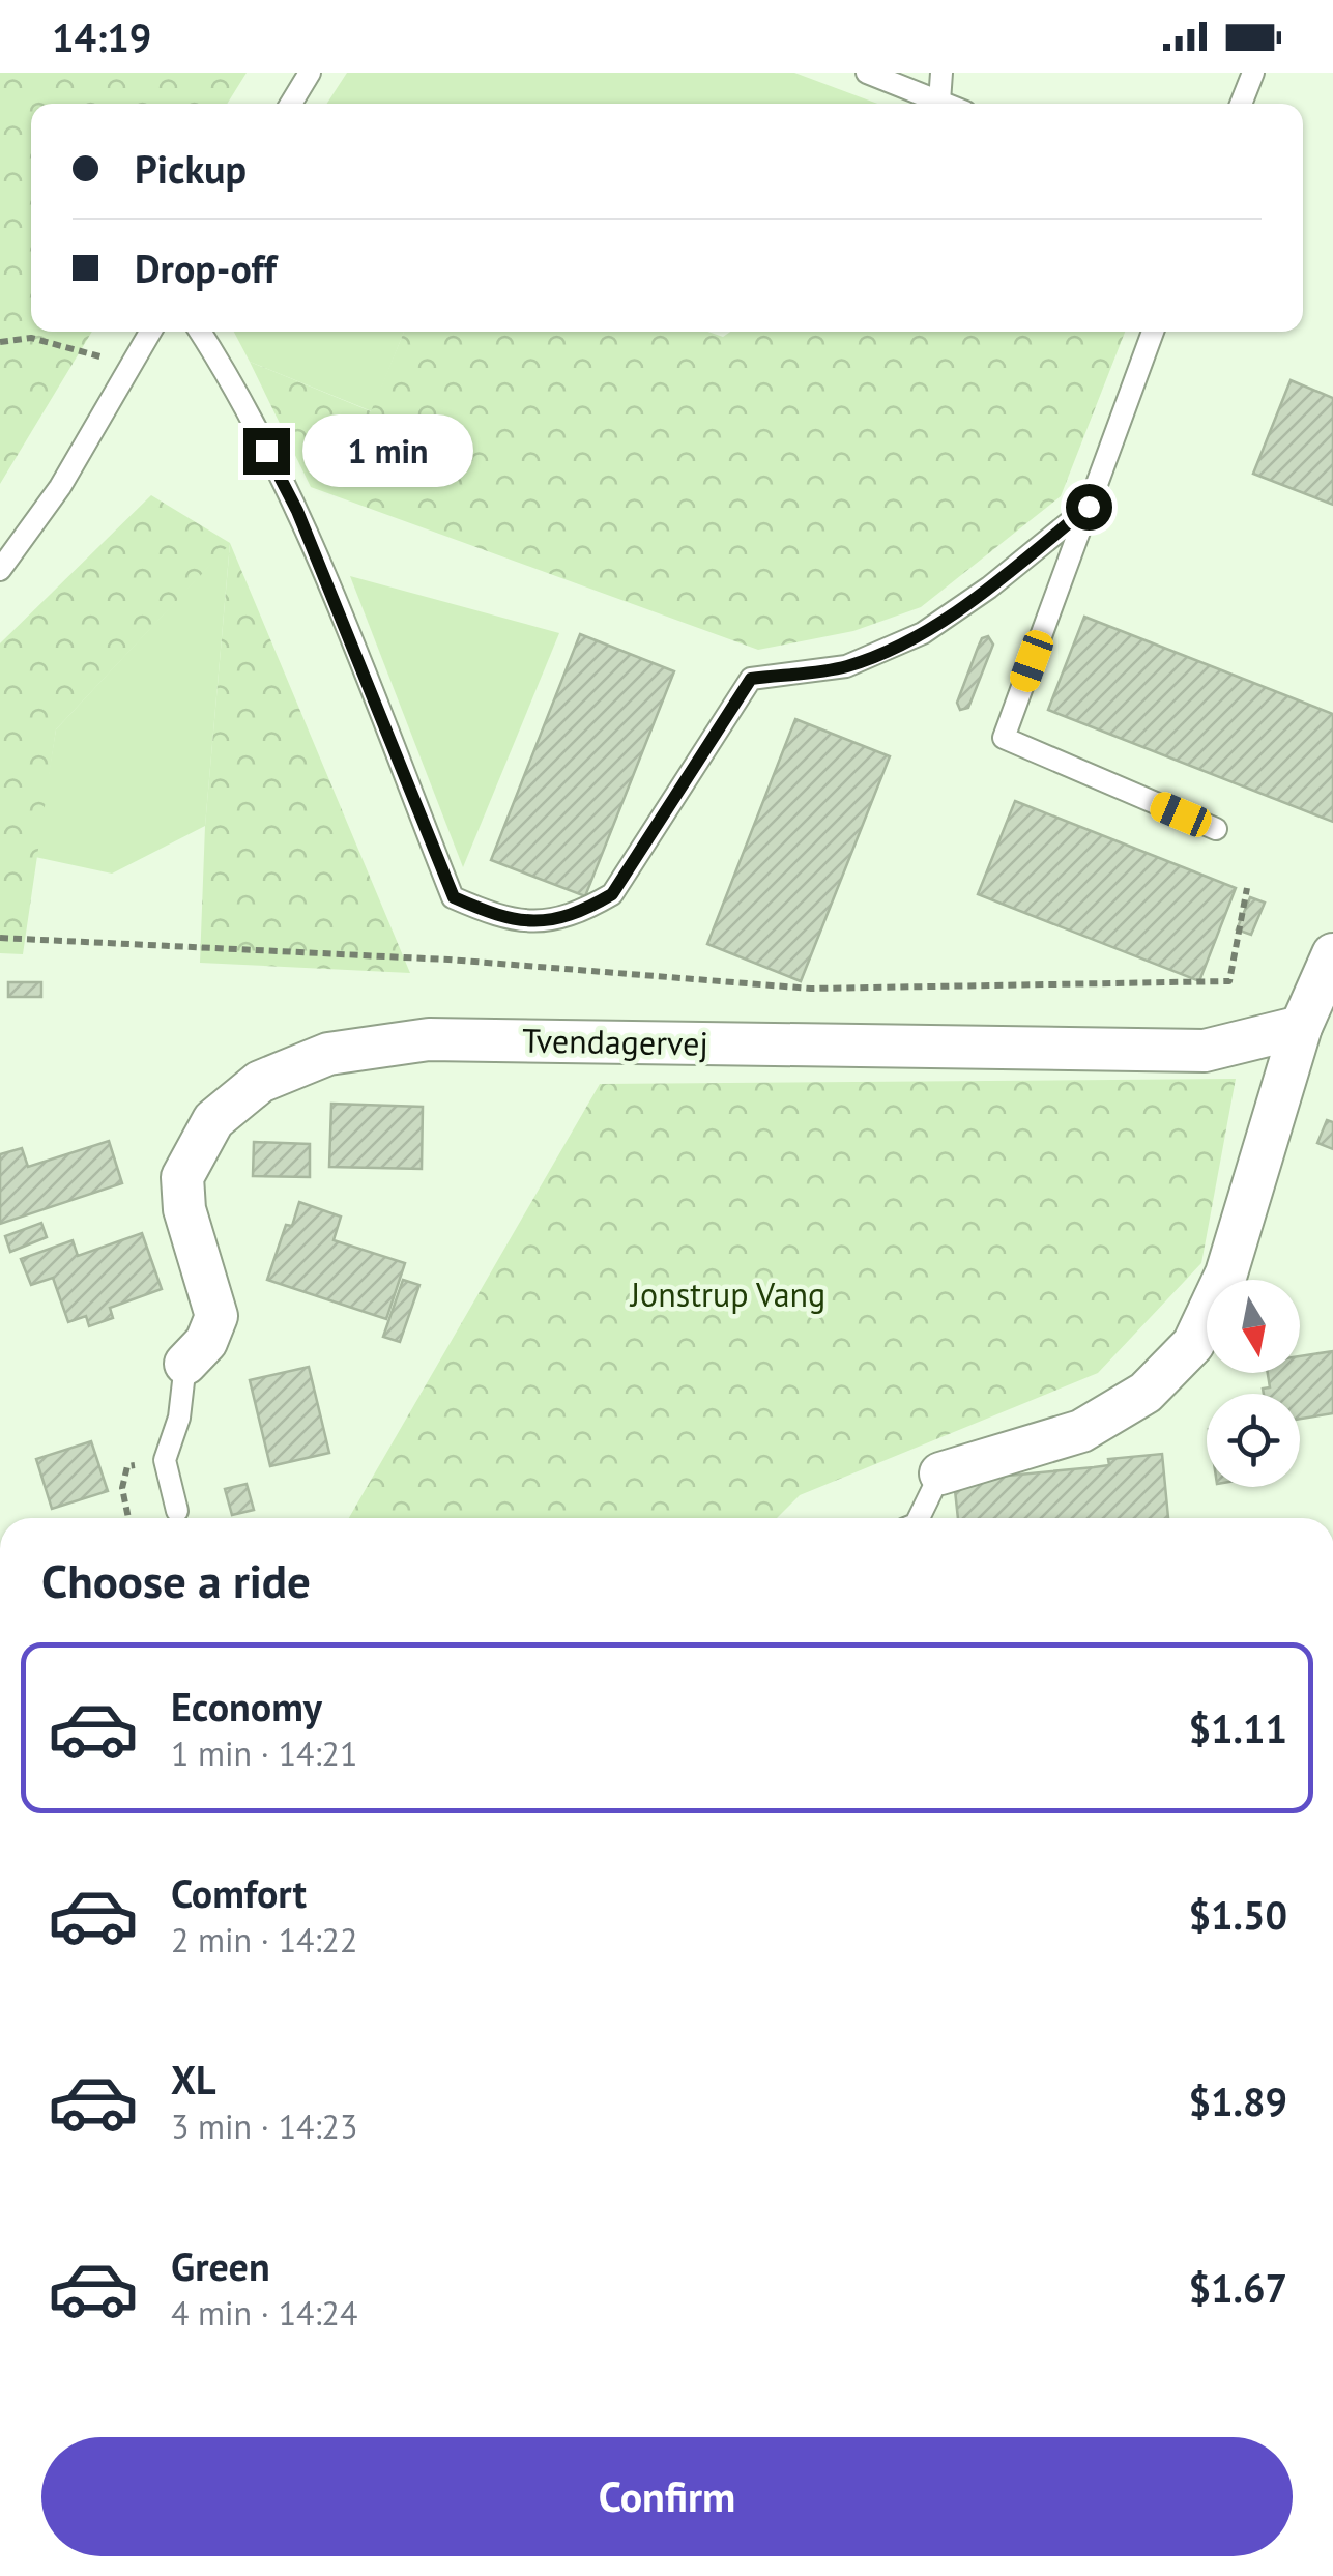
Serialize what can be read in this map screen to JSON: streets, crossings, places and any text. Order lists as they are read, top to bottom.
{
  "streets": {
    "street": ["Tvendagervej"]
  },
  "parks": ["Jonstrup Vang"],
  "north": "bottom",
  "page": {
    "status": "14:19",
    "banner": ["Pickup", "Drop-off"],
    "bubble": "1 min",
    "heading": "Choose a ride",
    "list": [
      {
        "name": "Economy",
        "note": "1 min · 14:21",
        "value": "$1.11"
      },
      {
        "name": "Comfort",
        "note": "2 min · 14:22",
        "value": "$1.50"
      },
      {
        "name": "XL",
        "note": "3 min · 14:23",
        "value": "$1.89"
      },
      {
        "name": "Green",
        "note": "4 min · 14:24",
        "value": "$1.67"
      }
    ],
    "buttons": "Confirm"
  }
}
